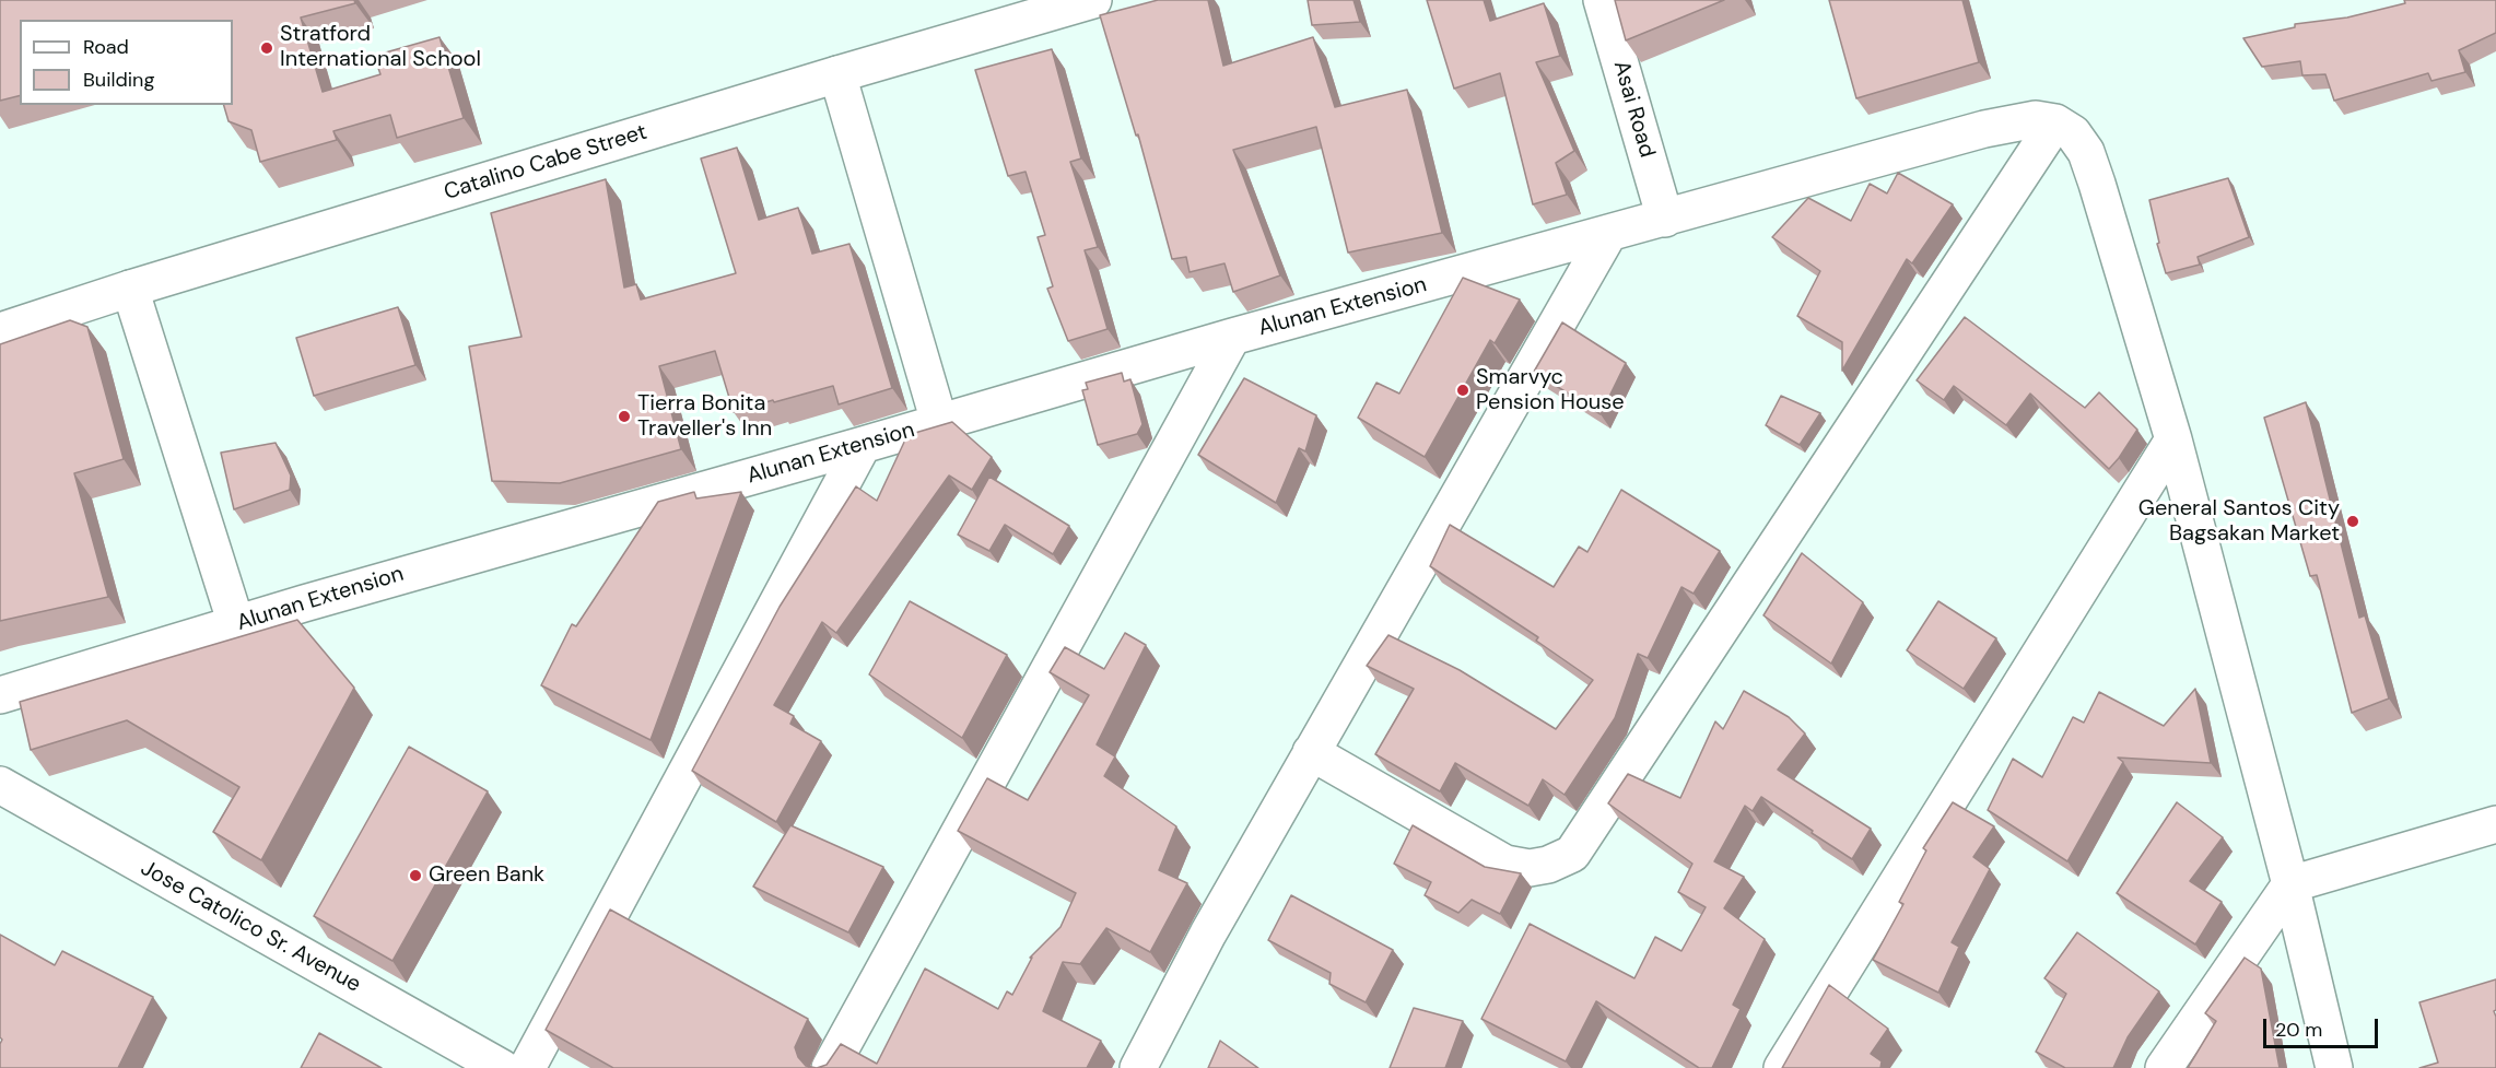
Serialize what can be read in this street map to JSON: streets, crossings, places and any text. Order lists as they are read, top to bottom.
{
  "streets": {
    "street": [
      "Asai Road",
      "Catalino Cabe Street",
      "Alunan Extension",
      "Jose Catolico Sr. Avenue"
    ]
  },
  "crossings": [
    ["Asai Road", "Alunan Extension"]
  ],
  "places": [
    "Stratford International School",
    "Smarvyc Pension House",
    "Tierra Bonita Traveller's Inn",
    "General Santos City Bagsakan Market",
    "Green Bank"
  ],
  "legend": ["Road", "Building"],
  "scale_bar": "20 m"
}
